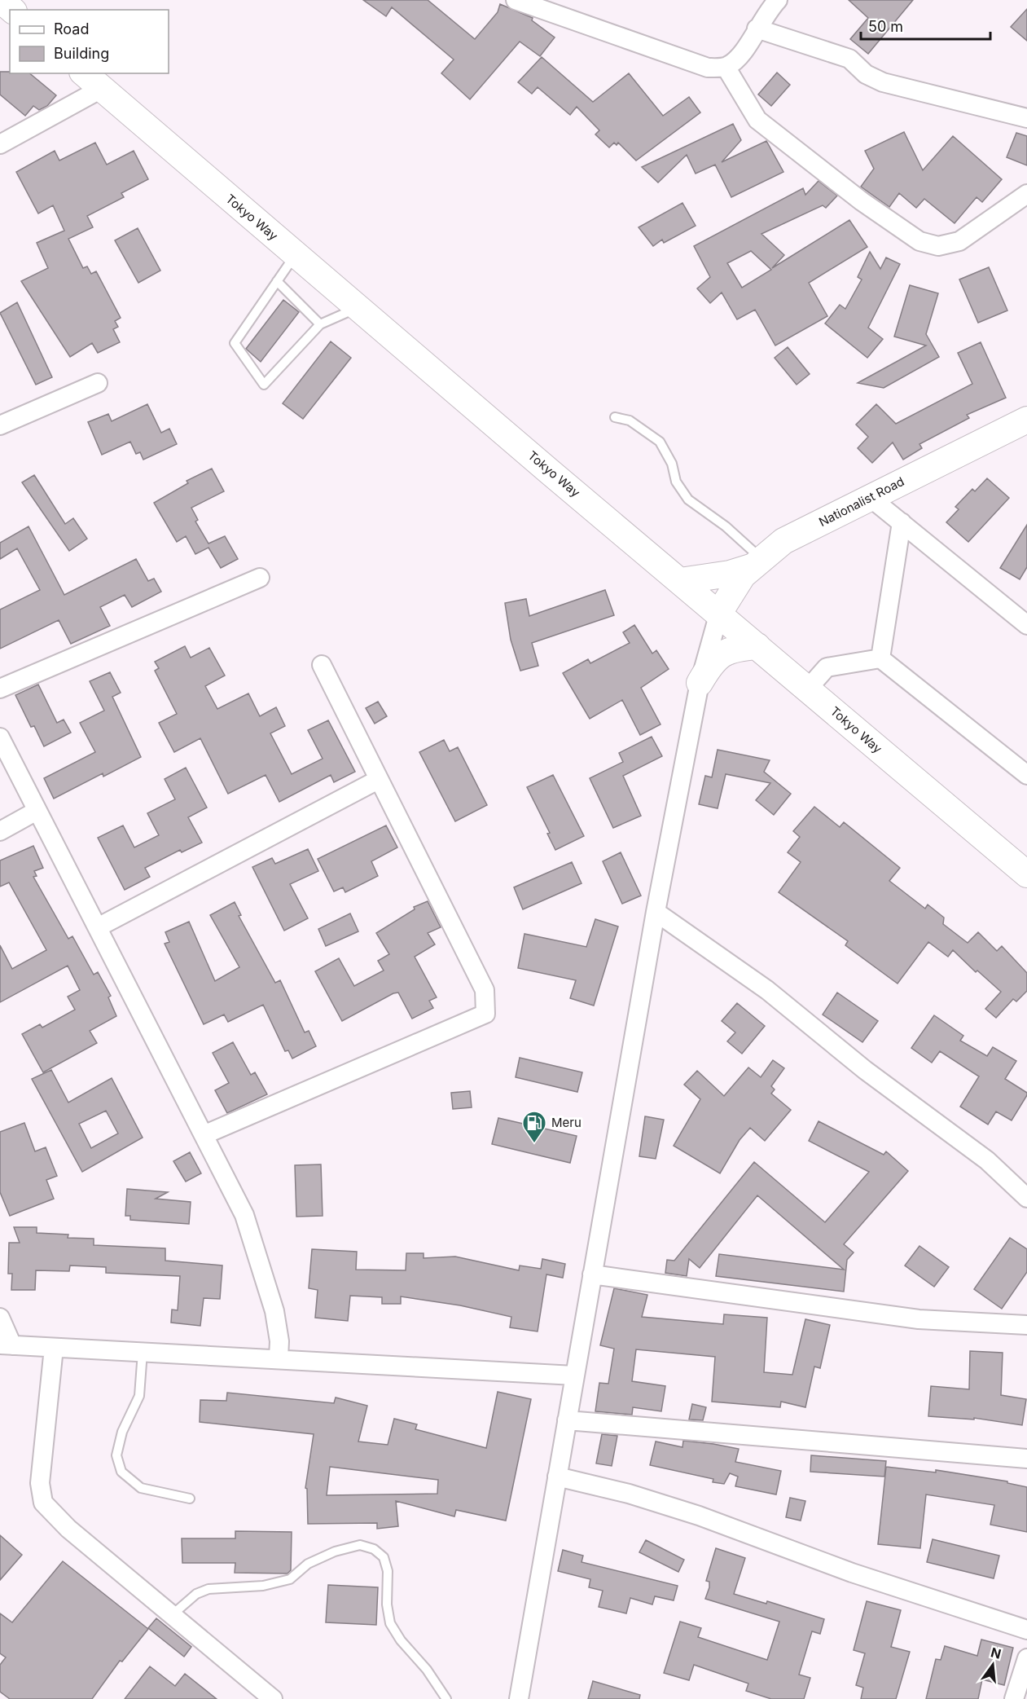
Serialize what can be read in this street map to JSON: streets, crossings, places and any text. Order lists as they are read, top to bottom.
{
  "streets": {
    "main road": ["Tokyo Way", "Nationalist Road"]
  },
  "crossings": [
    ["Tokyo Way", "Nationalist Road"]
  ],
  "places": {
    "fuel station": ["Meru"]
  },
  "legend": ["Road", "Building"],
  "scale_bar": "50 m",
  "north": "top"
}
